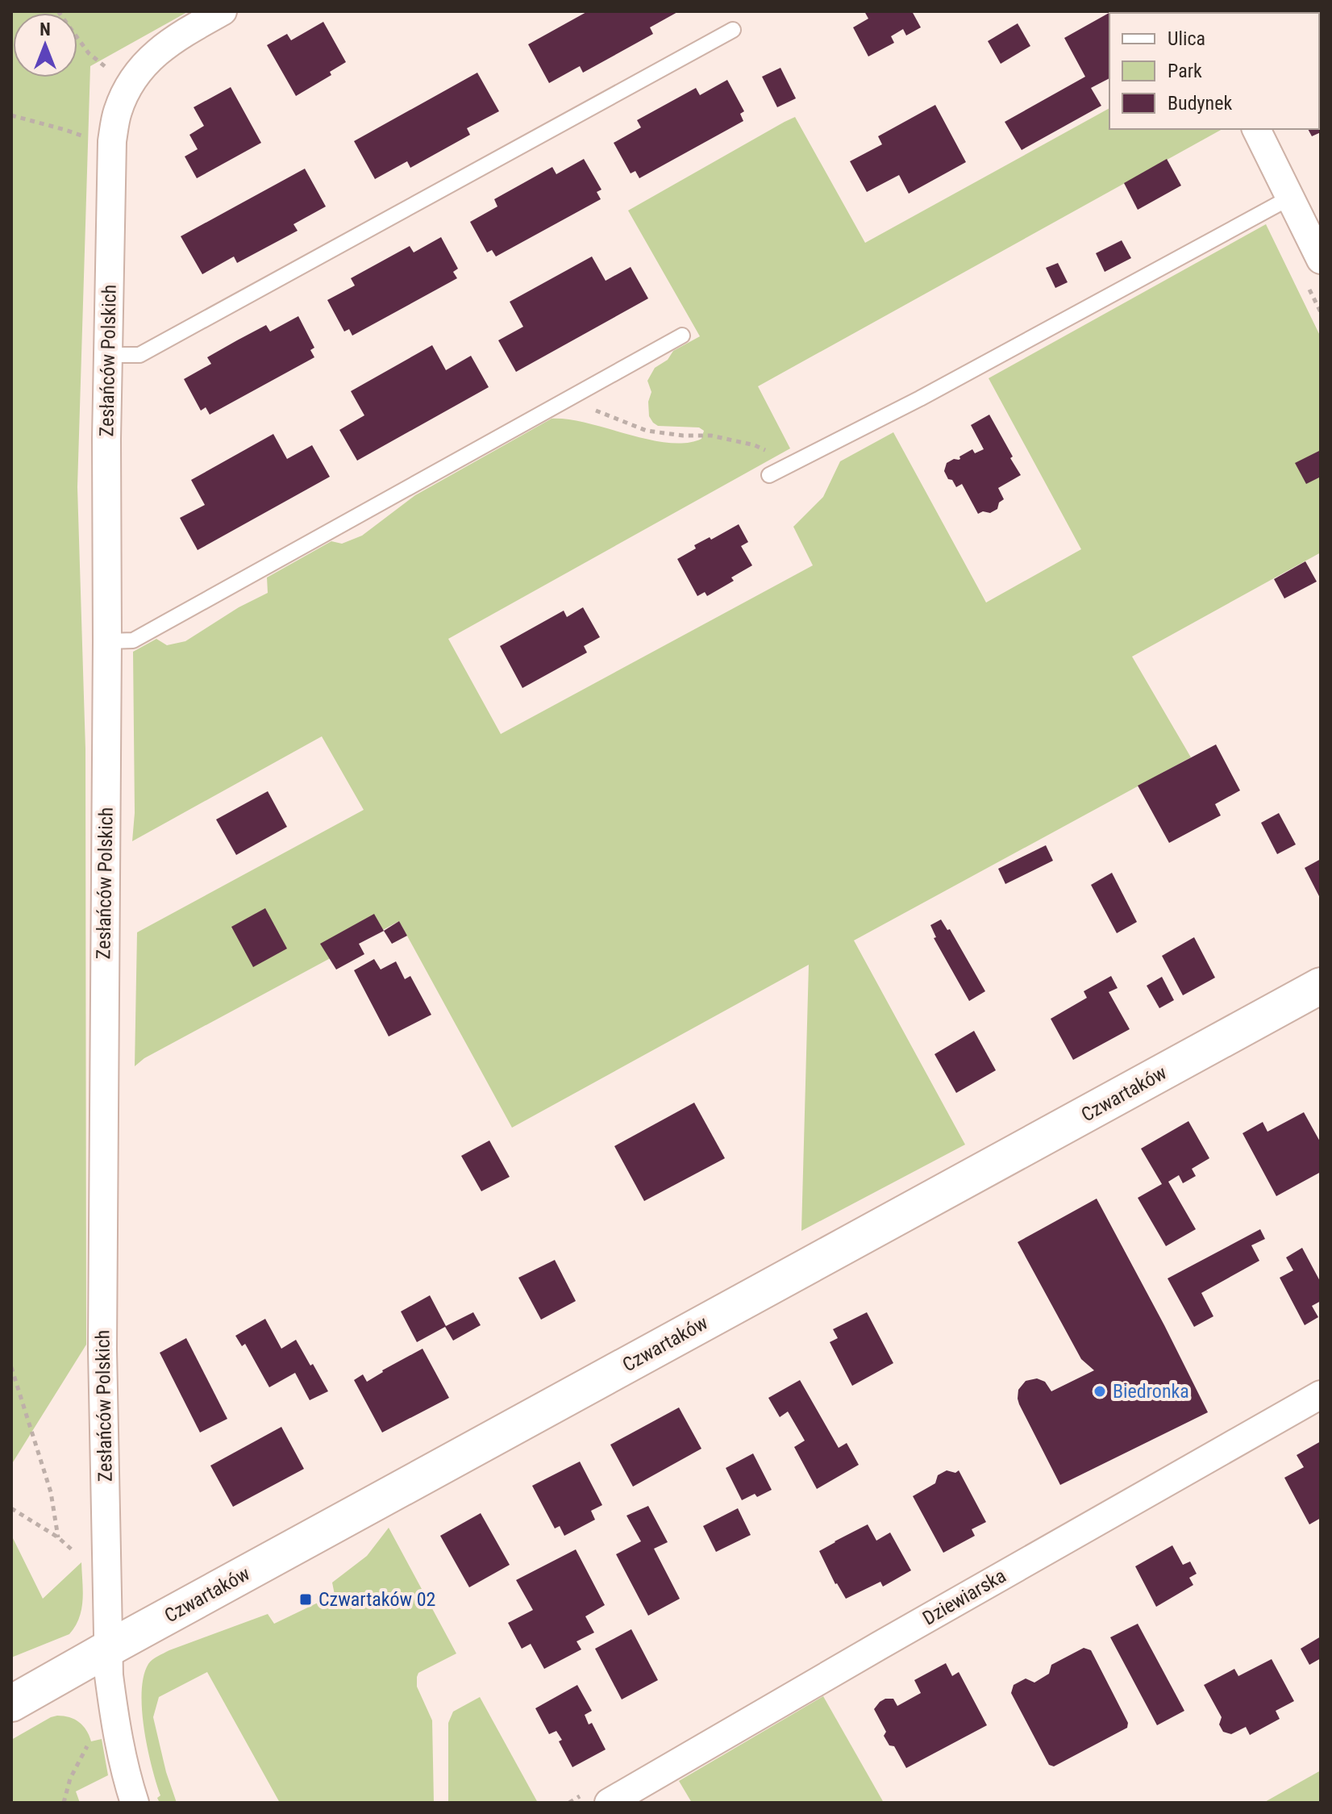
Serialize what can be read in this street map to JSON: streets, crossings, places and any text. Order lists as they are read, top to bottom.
{
  "streets": {
    "street": ["Zesłańców Polskich", "Czwartaków", "Dziewiarska"]
  },
  "crossings": [
    ["Zesłańców Polskich", "Czwartaków"]
  ],
  "places": {
    "other": ["Biedronka"],
    "transit": ["Czwartaków 02"]
  },
  "legend": ["Ulica", "Park", "Budynek"],
  "north": "top"
}
